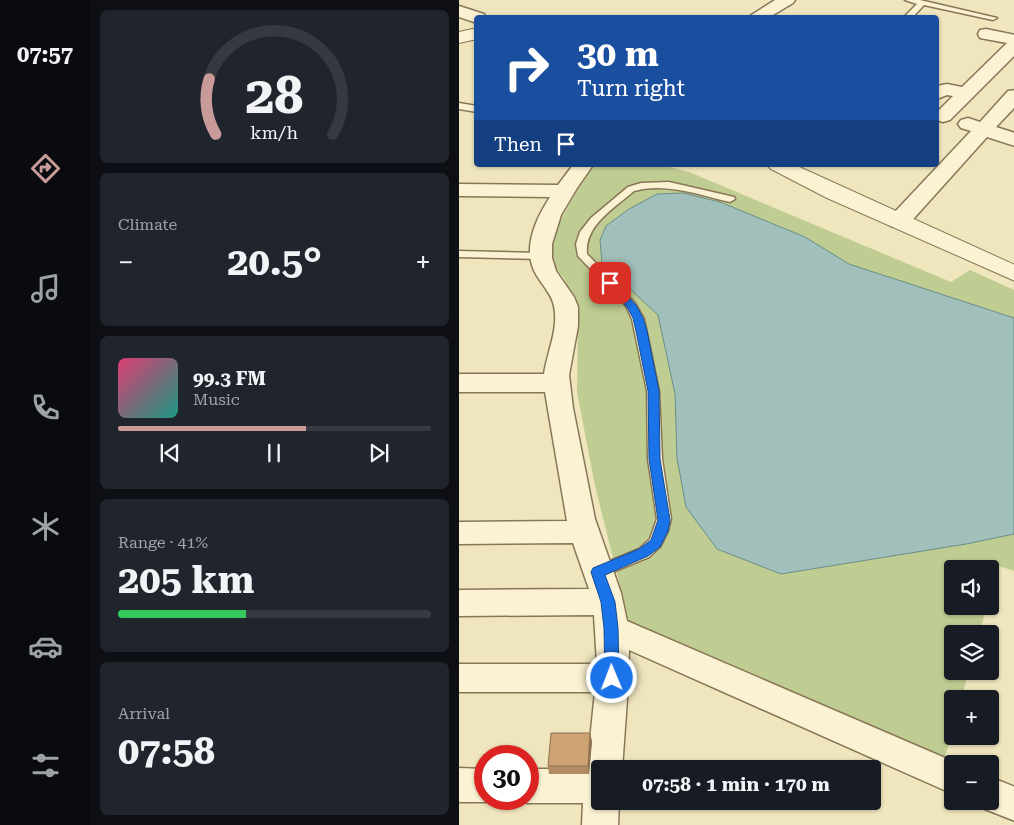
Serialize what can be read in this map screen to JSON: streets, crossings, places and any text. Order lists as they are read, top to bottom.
{
  "page": {
    "tabs": "07:57",
    "turn": ["30 m", "Turn right"],
    "then": "Then",
    "tile": [
      "Climate",
      ["Range · 41%", "205 km"],
      ["Arrival", "07:58"]
    ],
    "heat": ["−", "20.5°", "+"],
    "song": ["99.3 FM", "Music"],
    "map_buttons": ["+", "−"],
    "limit": "30",
    "trip": "07:58 · 1 min · 170 m",
    "gauge": ["28", "km/h"]
  }
}
